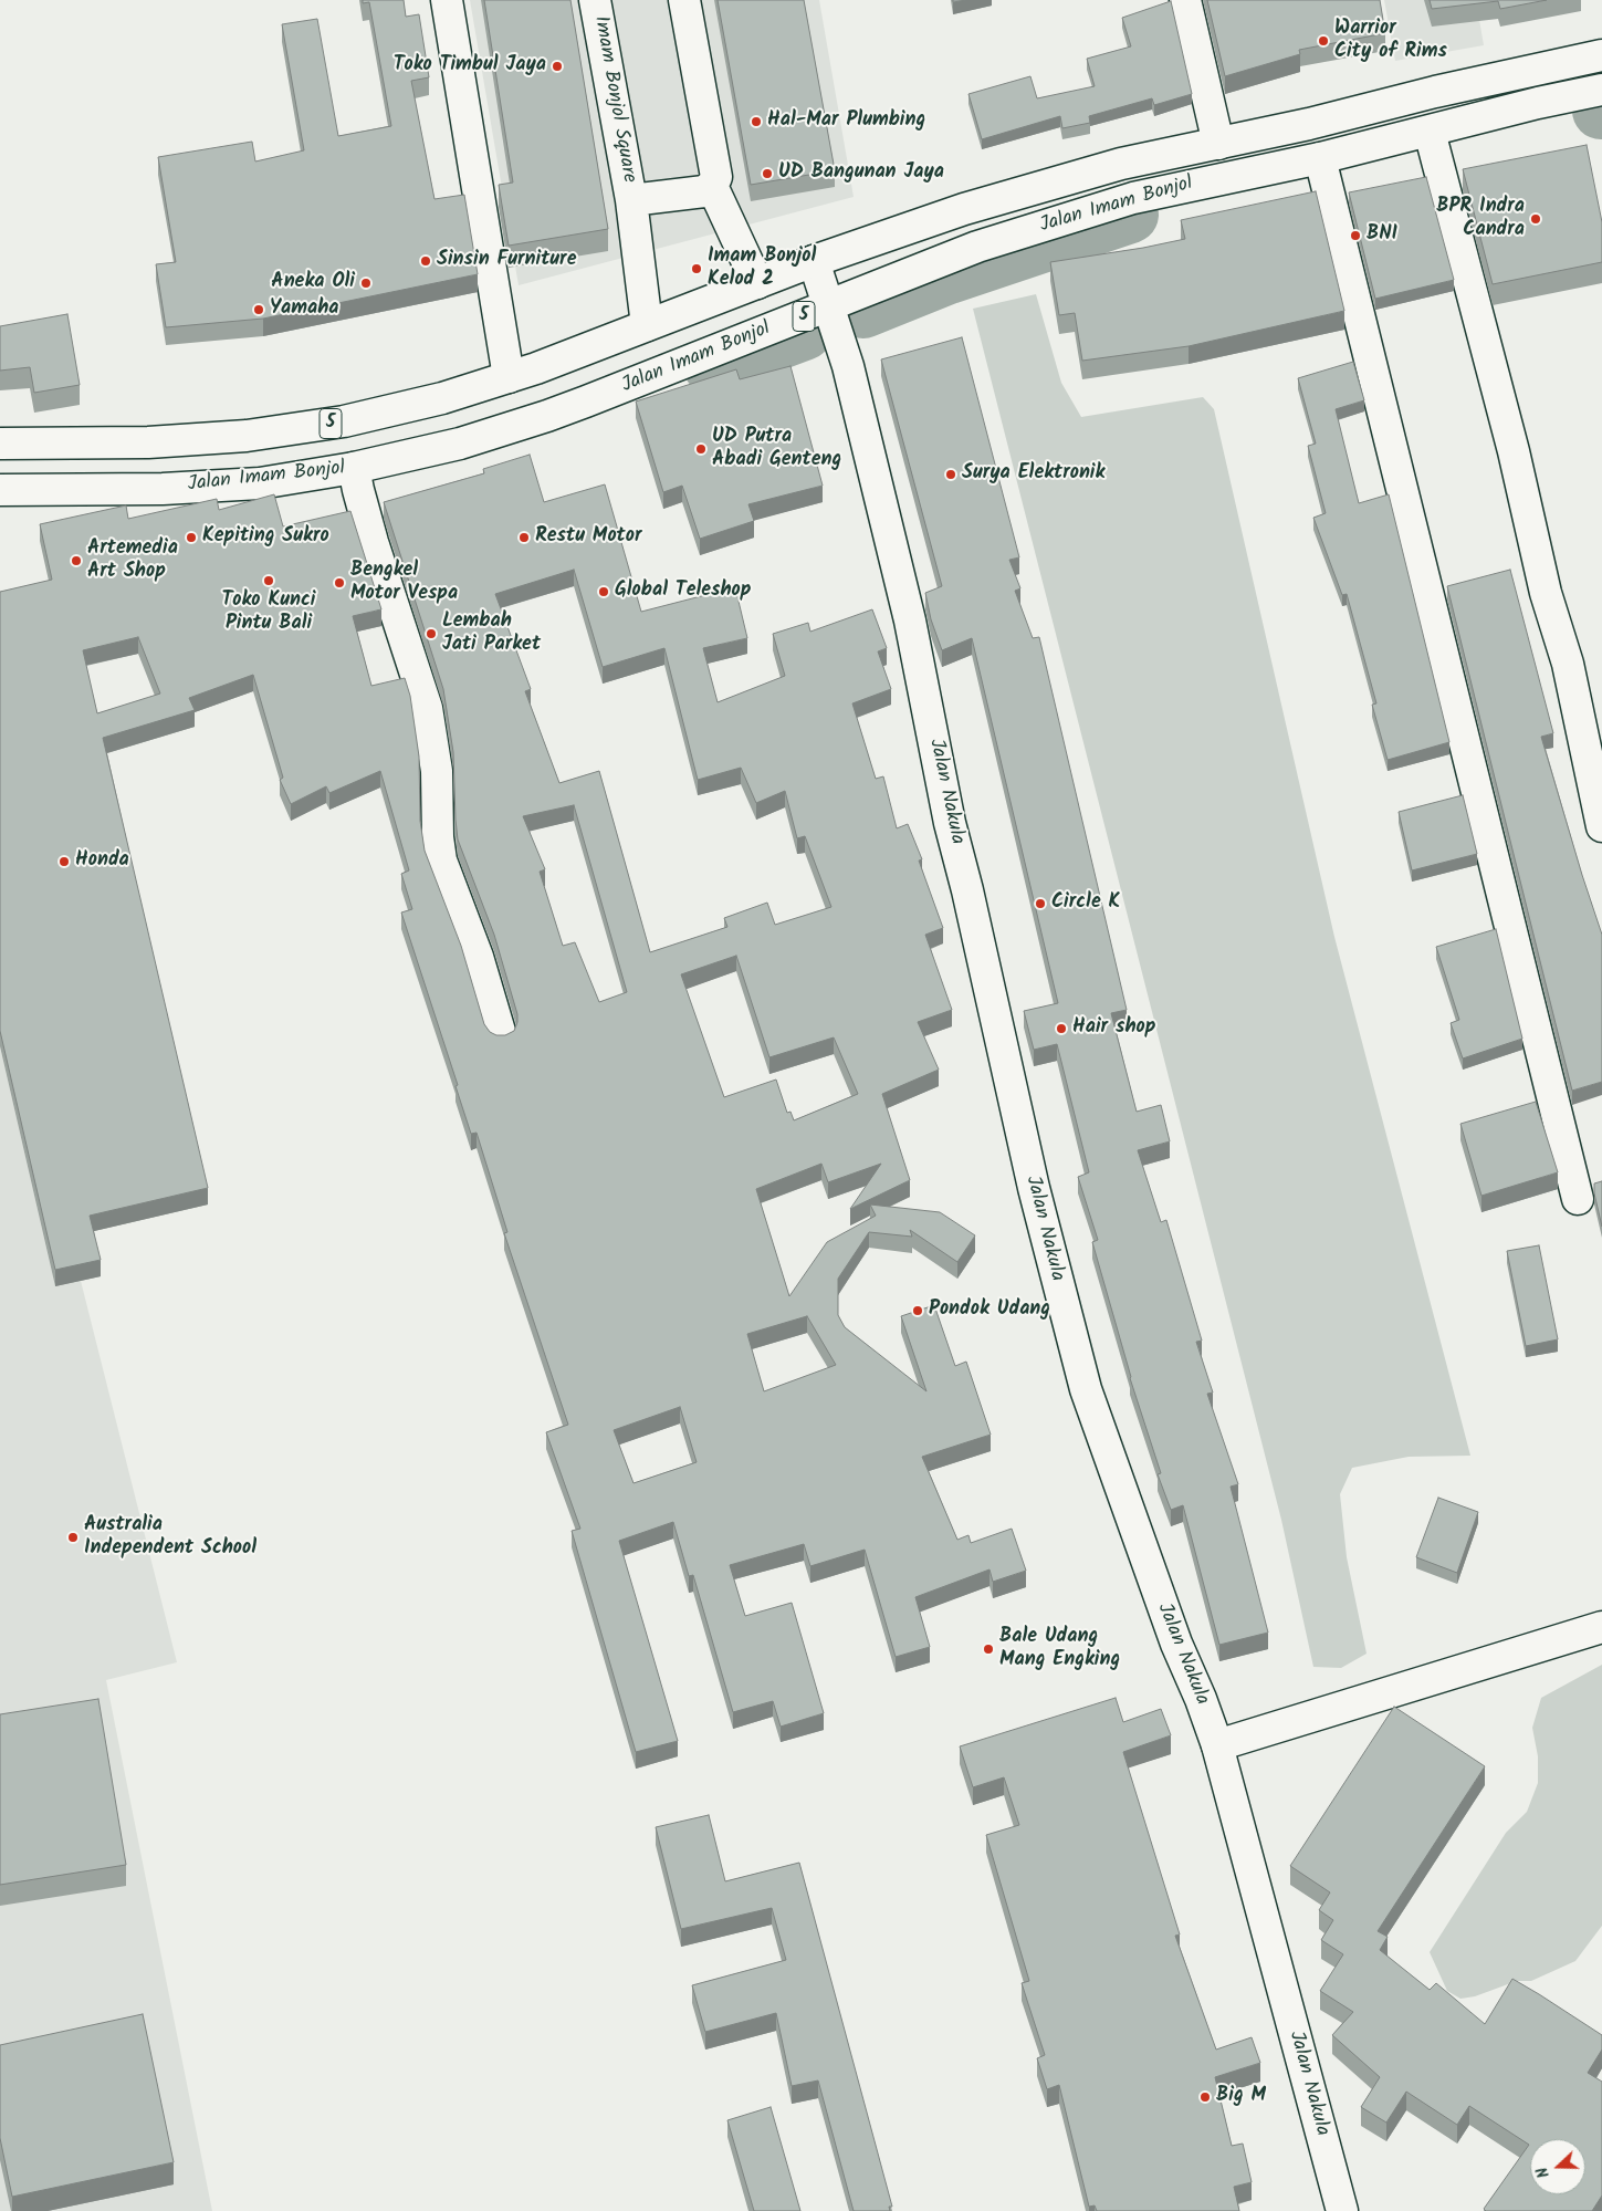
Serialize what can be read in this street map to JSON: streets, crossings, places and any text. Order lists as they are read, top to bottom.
{
  "streets": {
    "main road": [
      "Imam Bonjol Square",
      "Jalan Imam Bonjol",
      "5",
      "Jalan Nakula"
    ]
  },
  "crossings": [
    ["Imam Bonjol Square", "Jalan Imam Bonjol"],
    ["Jalan Imam Bonjol", "Jalan Nakula"]
  ],
  "places": [
    "Warrior City of Rims",
    "Toko Timbul Jaya",
    "Hal-Mar Plumbing",
    "UD Bangunan Jaya",
    "BPR Indra Candra",
    "BNI",
    "Sinsin Furniture",
    "Imam Bonjol Kelod 2",
    "Aneka Oli",
    "Yamaha",
    "UD Putra Abadi Genteng",
    "Surya Elektronik",
    "Kepiting Sukro",
    "Restu Motor",
    "Artemedia Art Shop",
    "Toko Kunci Pintu Bali",
    "Bengkel Motor Vespa",
    "Global Teleshop",
    "Lembah Jati Parket",
    "Honda",
    "Circle K",
    "Hair shop",
    "Pondok Udang",
    "Australia Independent School",
    "Bale Udang Mang Engking",
    "Big M"
  ],
  "north": "left"
}
